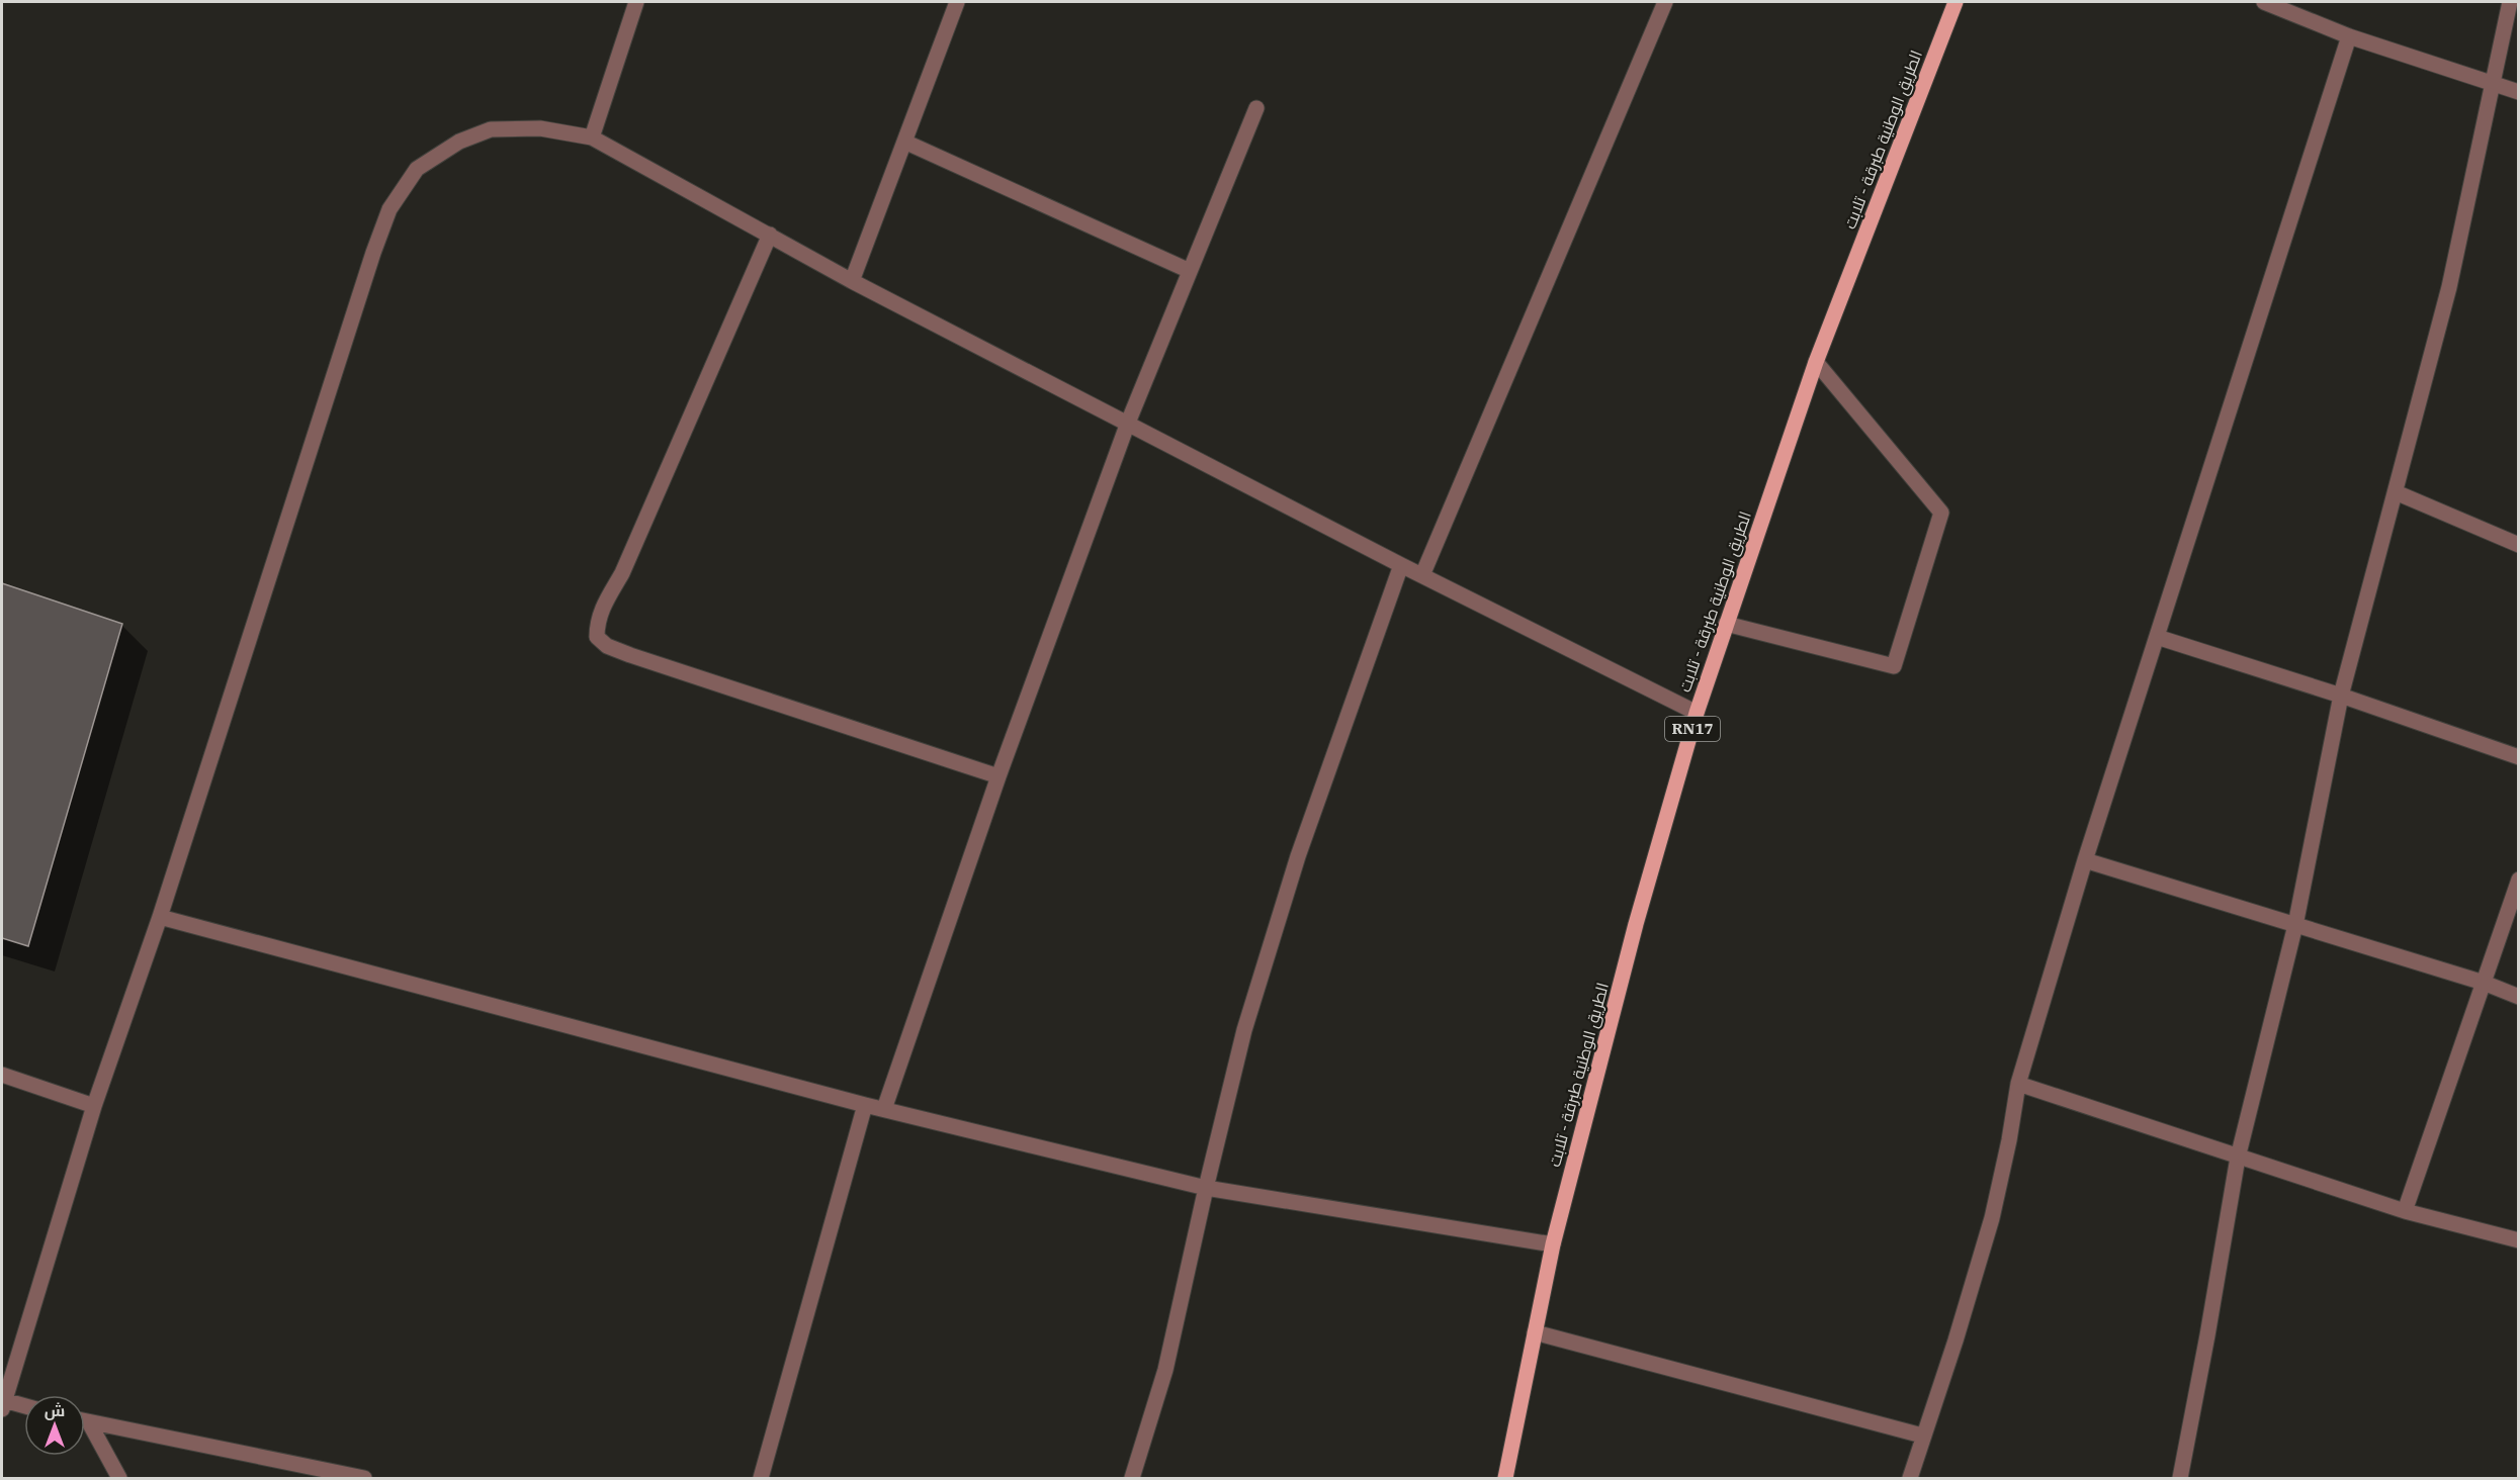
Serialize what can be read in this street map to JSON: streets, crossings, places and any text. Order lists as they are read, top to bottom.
{
  "streets": {
    "main road": ["الطريق الوطنية طبرقة - تلابت", "RN17"]
  },
  "north": "top"
}
